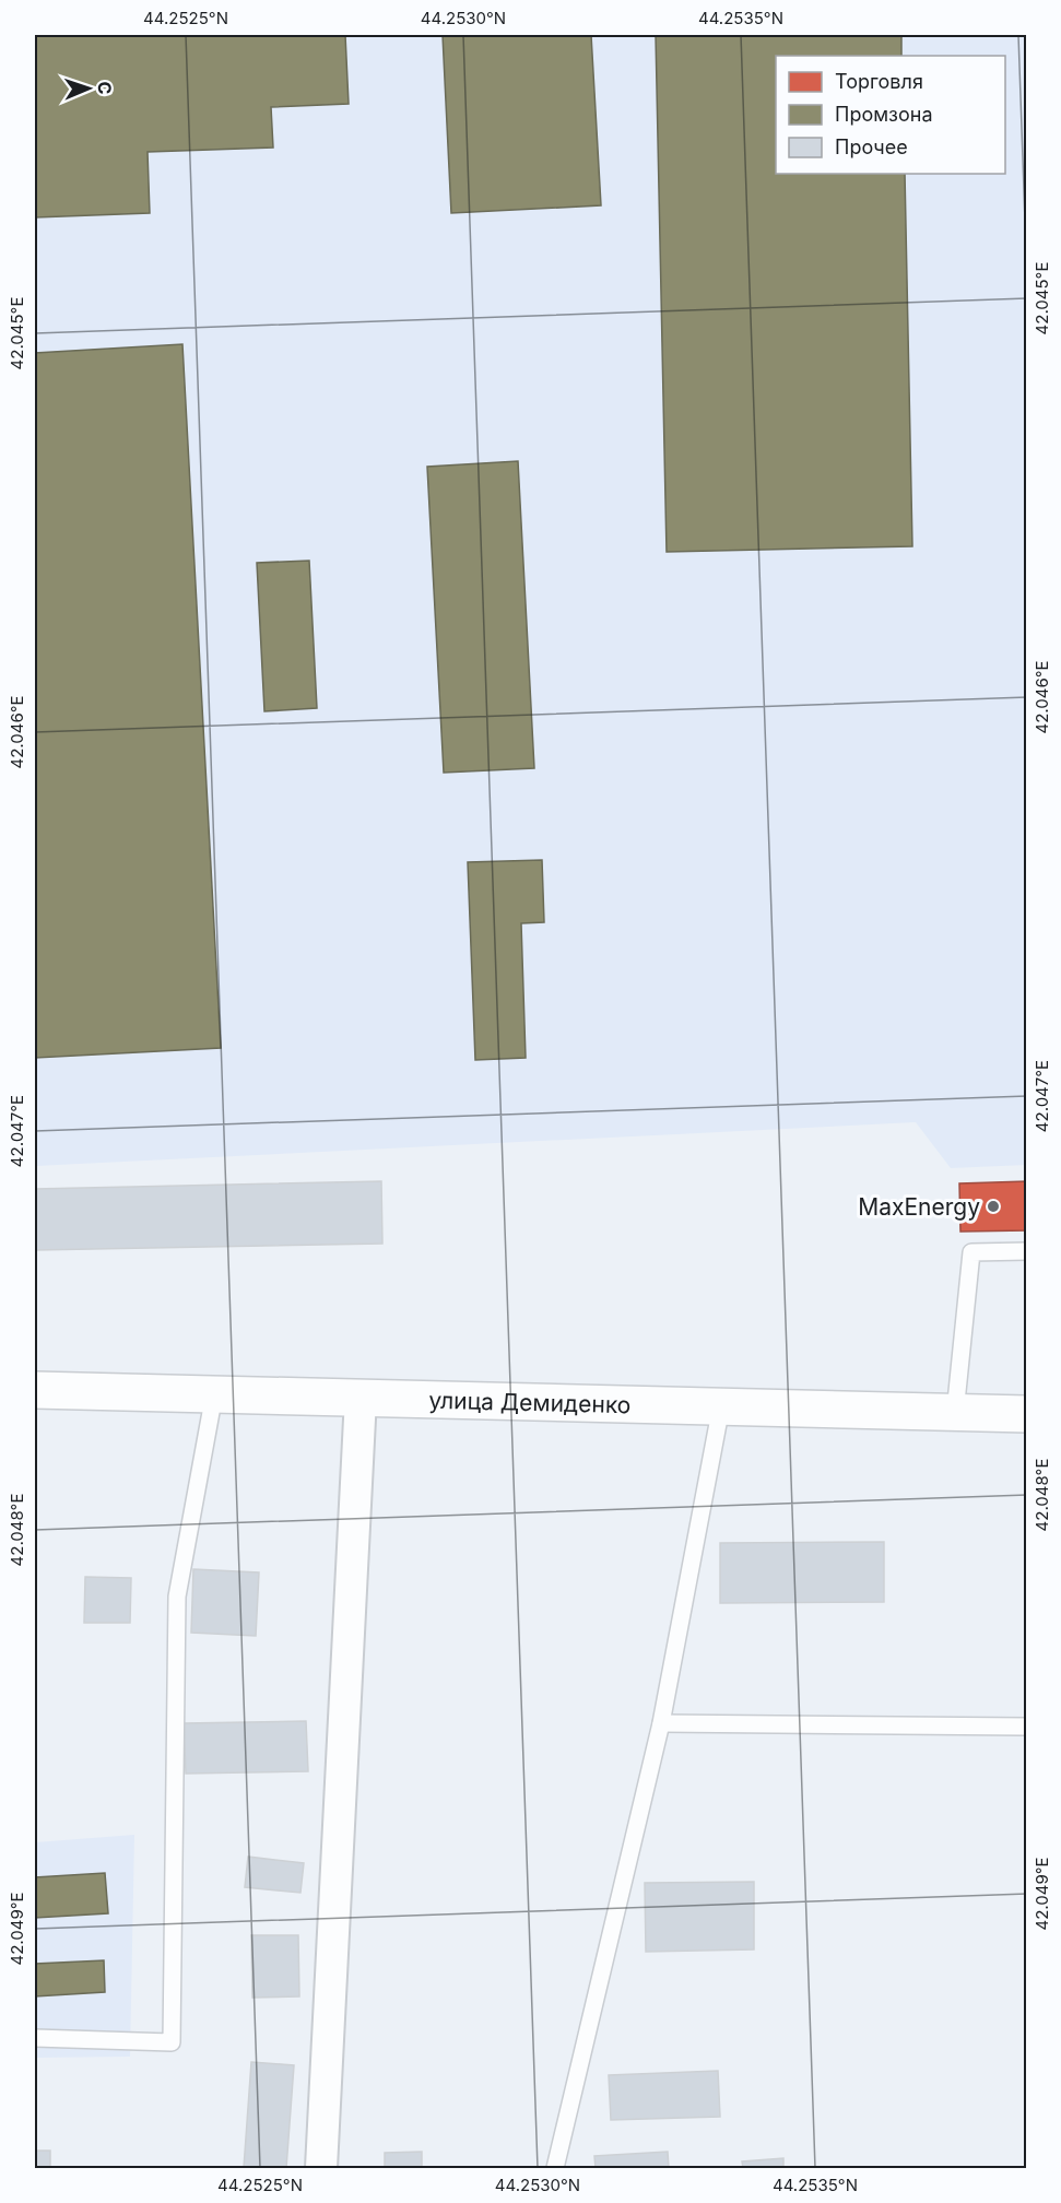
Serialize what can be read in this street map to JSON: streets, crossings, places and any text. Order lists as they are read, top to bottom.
{
  "streets": {
    "main road": ["улица Демиденко"]
  },
  "places": ["MaxEnergy"],
  "legend": ["Торговля", "Промзона", "Прочее"],
  "north": "right",
  "coordinates": [
    "44.2525°N",
    "44.2530°N",
    "44.2535°N",
    "42.045°E",
    "42.046°E",
    "42.047°E",
    "42.048°E",
    "42.049°E"
  ]
}
